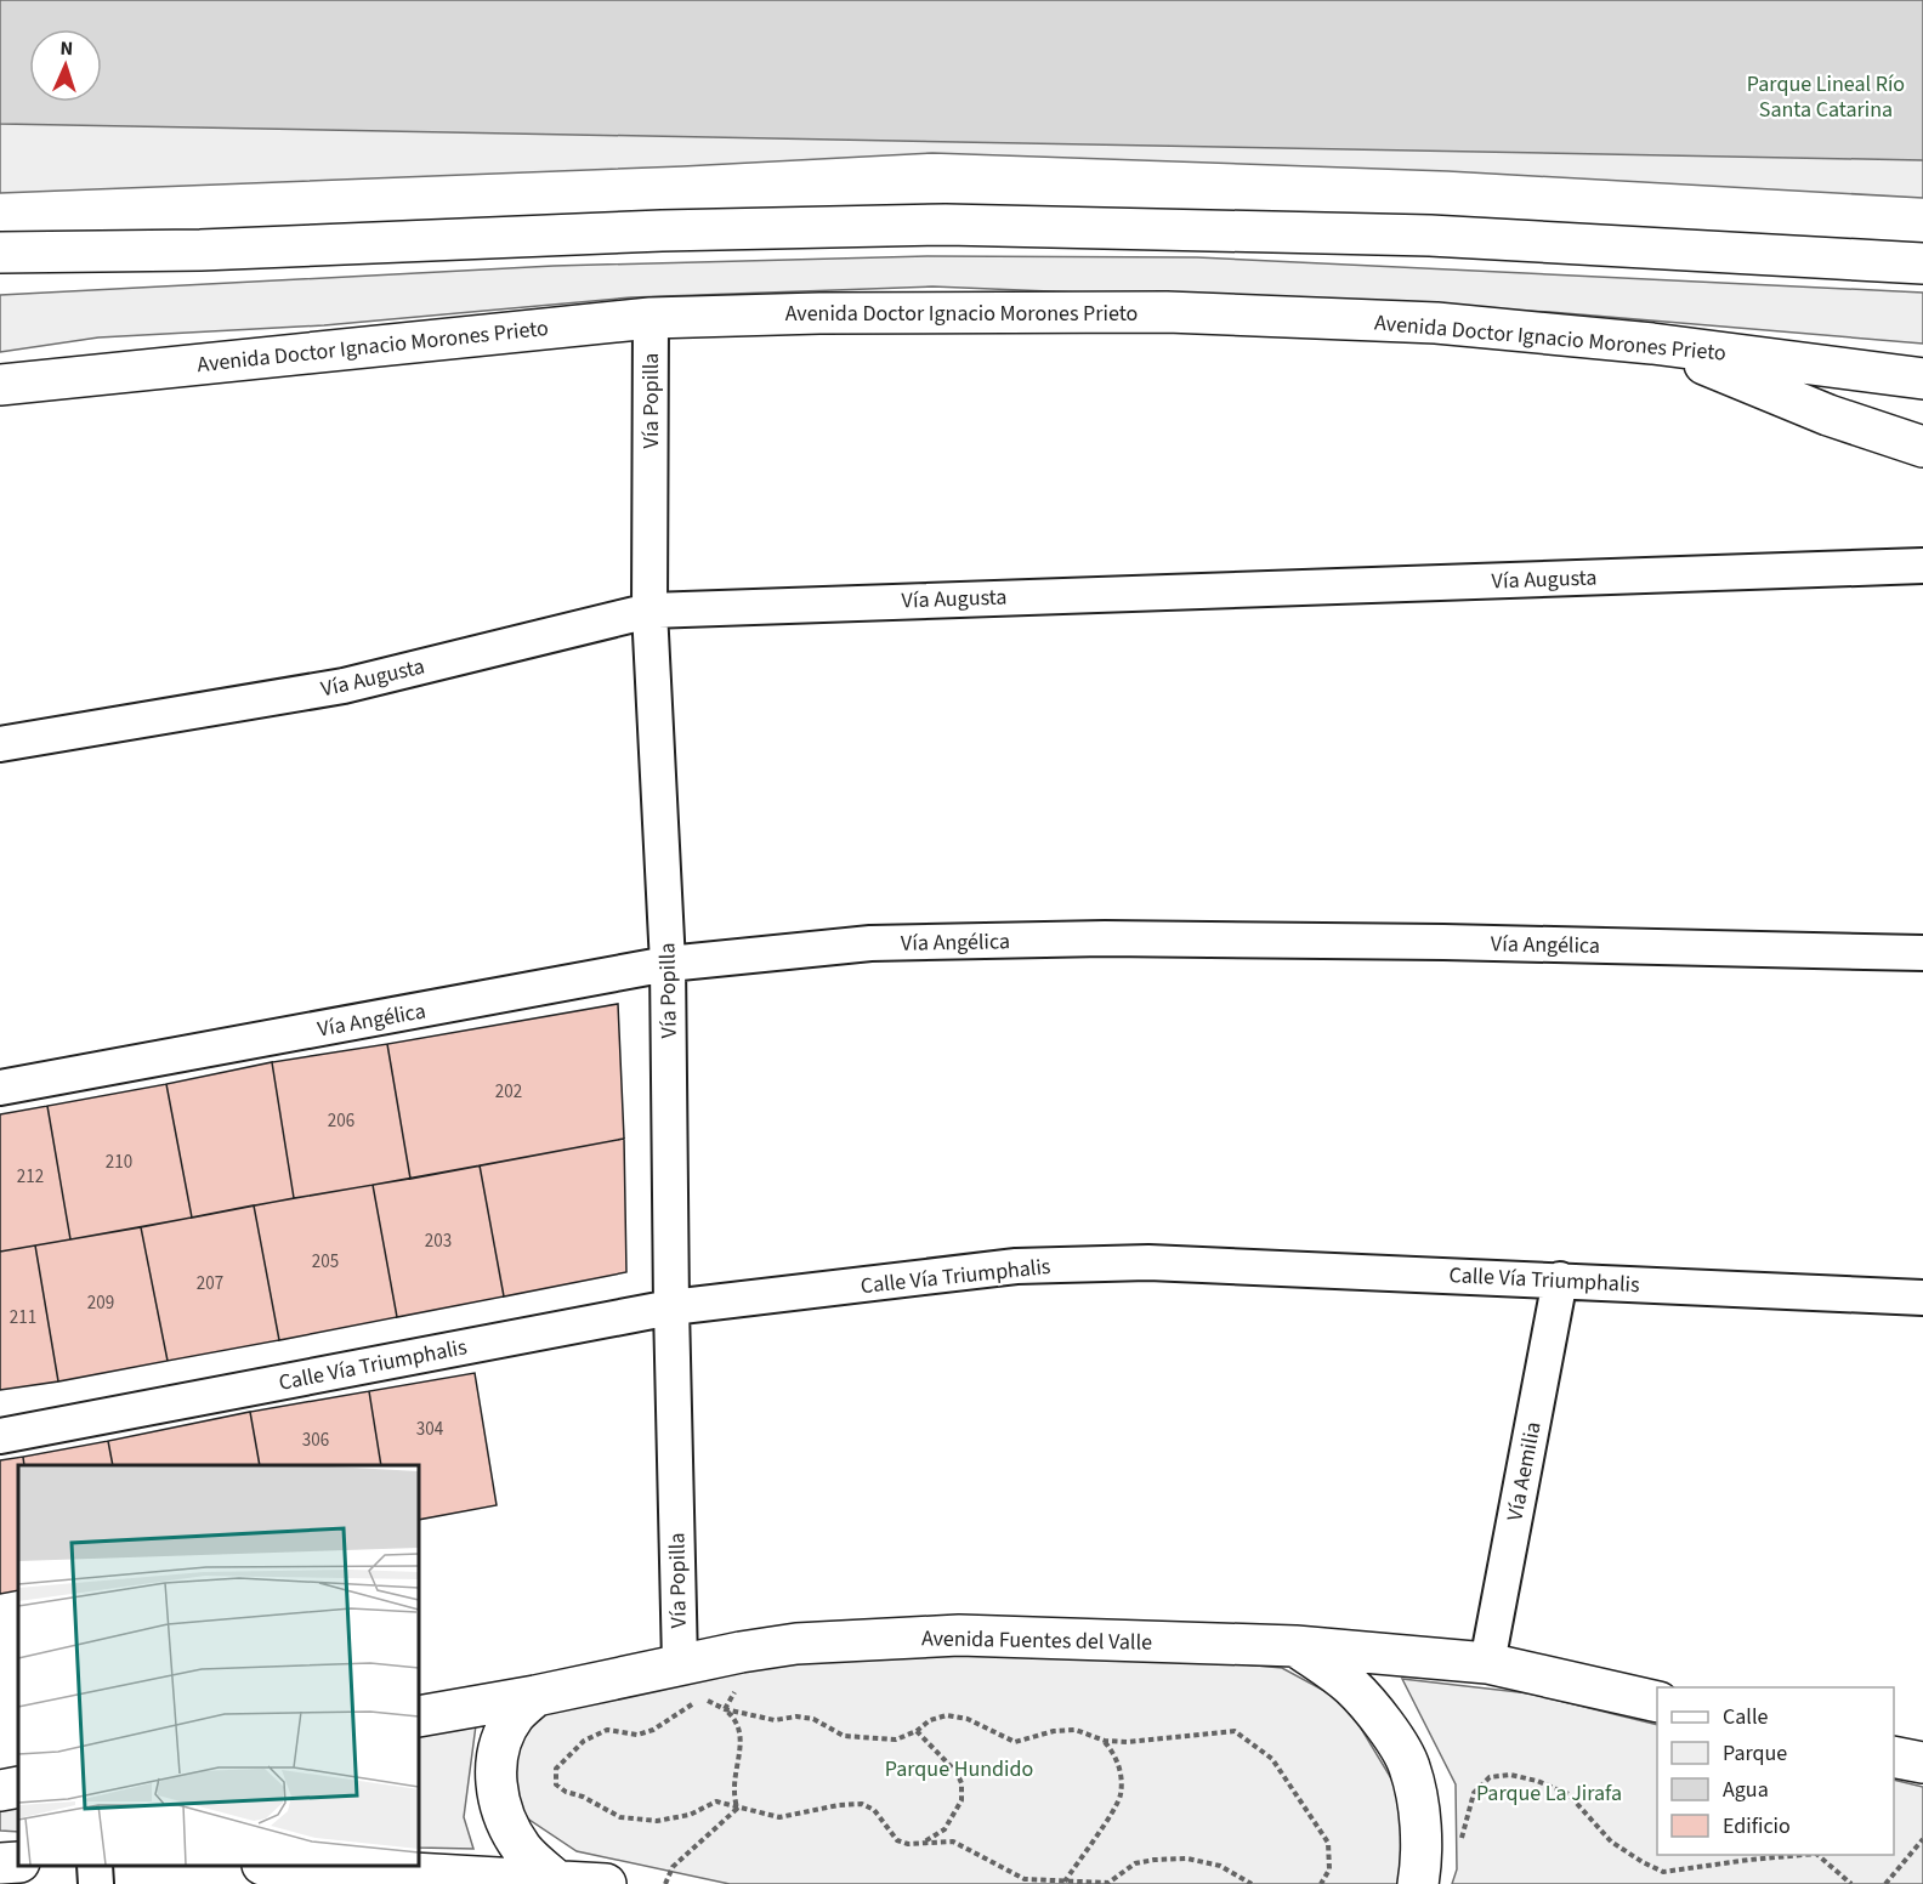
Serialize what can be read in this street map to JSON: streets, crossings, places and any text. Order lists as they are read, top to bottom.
{
  "streets": {
    "main road": ["Avenida Doctor Ignacio Morones Prieto", "Avenida Fuentes del Valle"],
    "street": [
      "Vía Popilla",
      "Vía Augusta",
      "Vía Angélica",
      "Calle Vía Triumphalis",
      "Vía Aemilia"
    ]
  },
  "crossings": [
    ["Avenida Doctor Ignacio Morones Prieto", "Vía Popilla"],
    ["Vía Popilla", "Vía Augusta"],
    ["Vía Popilla", "Vía Angélica"],
    ["Vía Popilla", "Calle Vía Triumphalis"],
    ["Vía Popilla", "Avenida Fuentes del Valle"],
    ["Calle Vía Triumphalis", "Vía Aemilia"],
    ["Vía Aemilia", "Avenida Fuentes del Valle"]
  ],
  "parks": ["Parque Lineal Río Santa Catarina", "Parque Hundido", "Parque La Jirafa"],
  "house_numbers": [
    "202",
    "206",
    "210",
    "212",
    "203",
    "205",
    "207",
    "209",
    "211",
    "304",
    "306"
  ],
  "legend": [
    "Calle",
    "Parque",
    "Agua",
    "Edificio"
  ],
  "north": "top"
}
